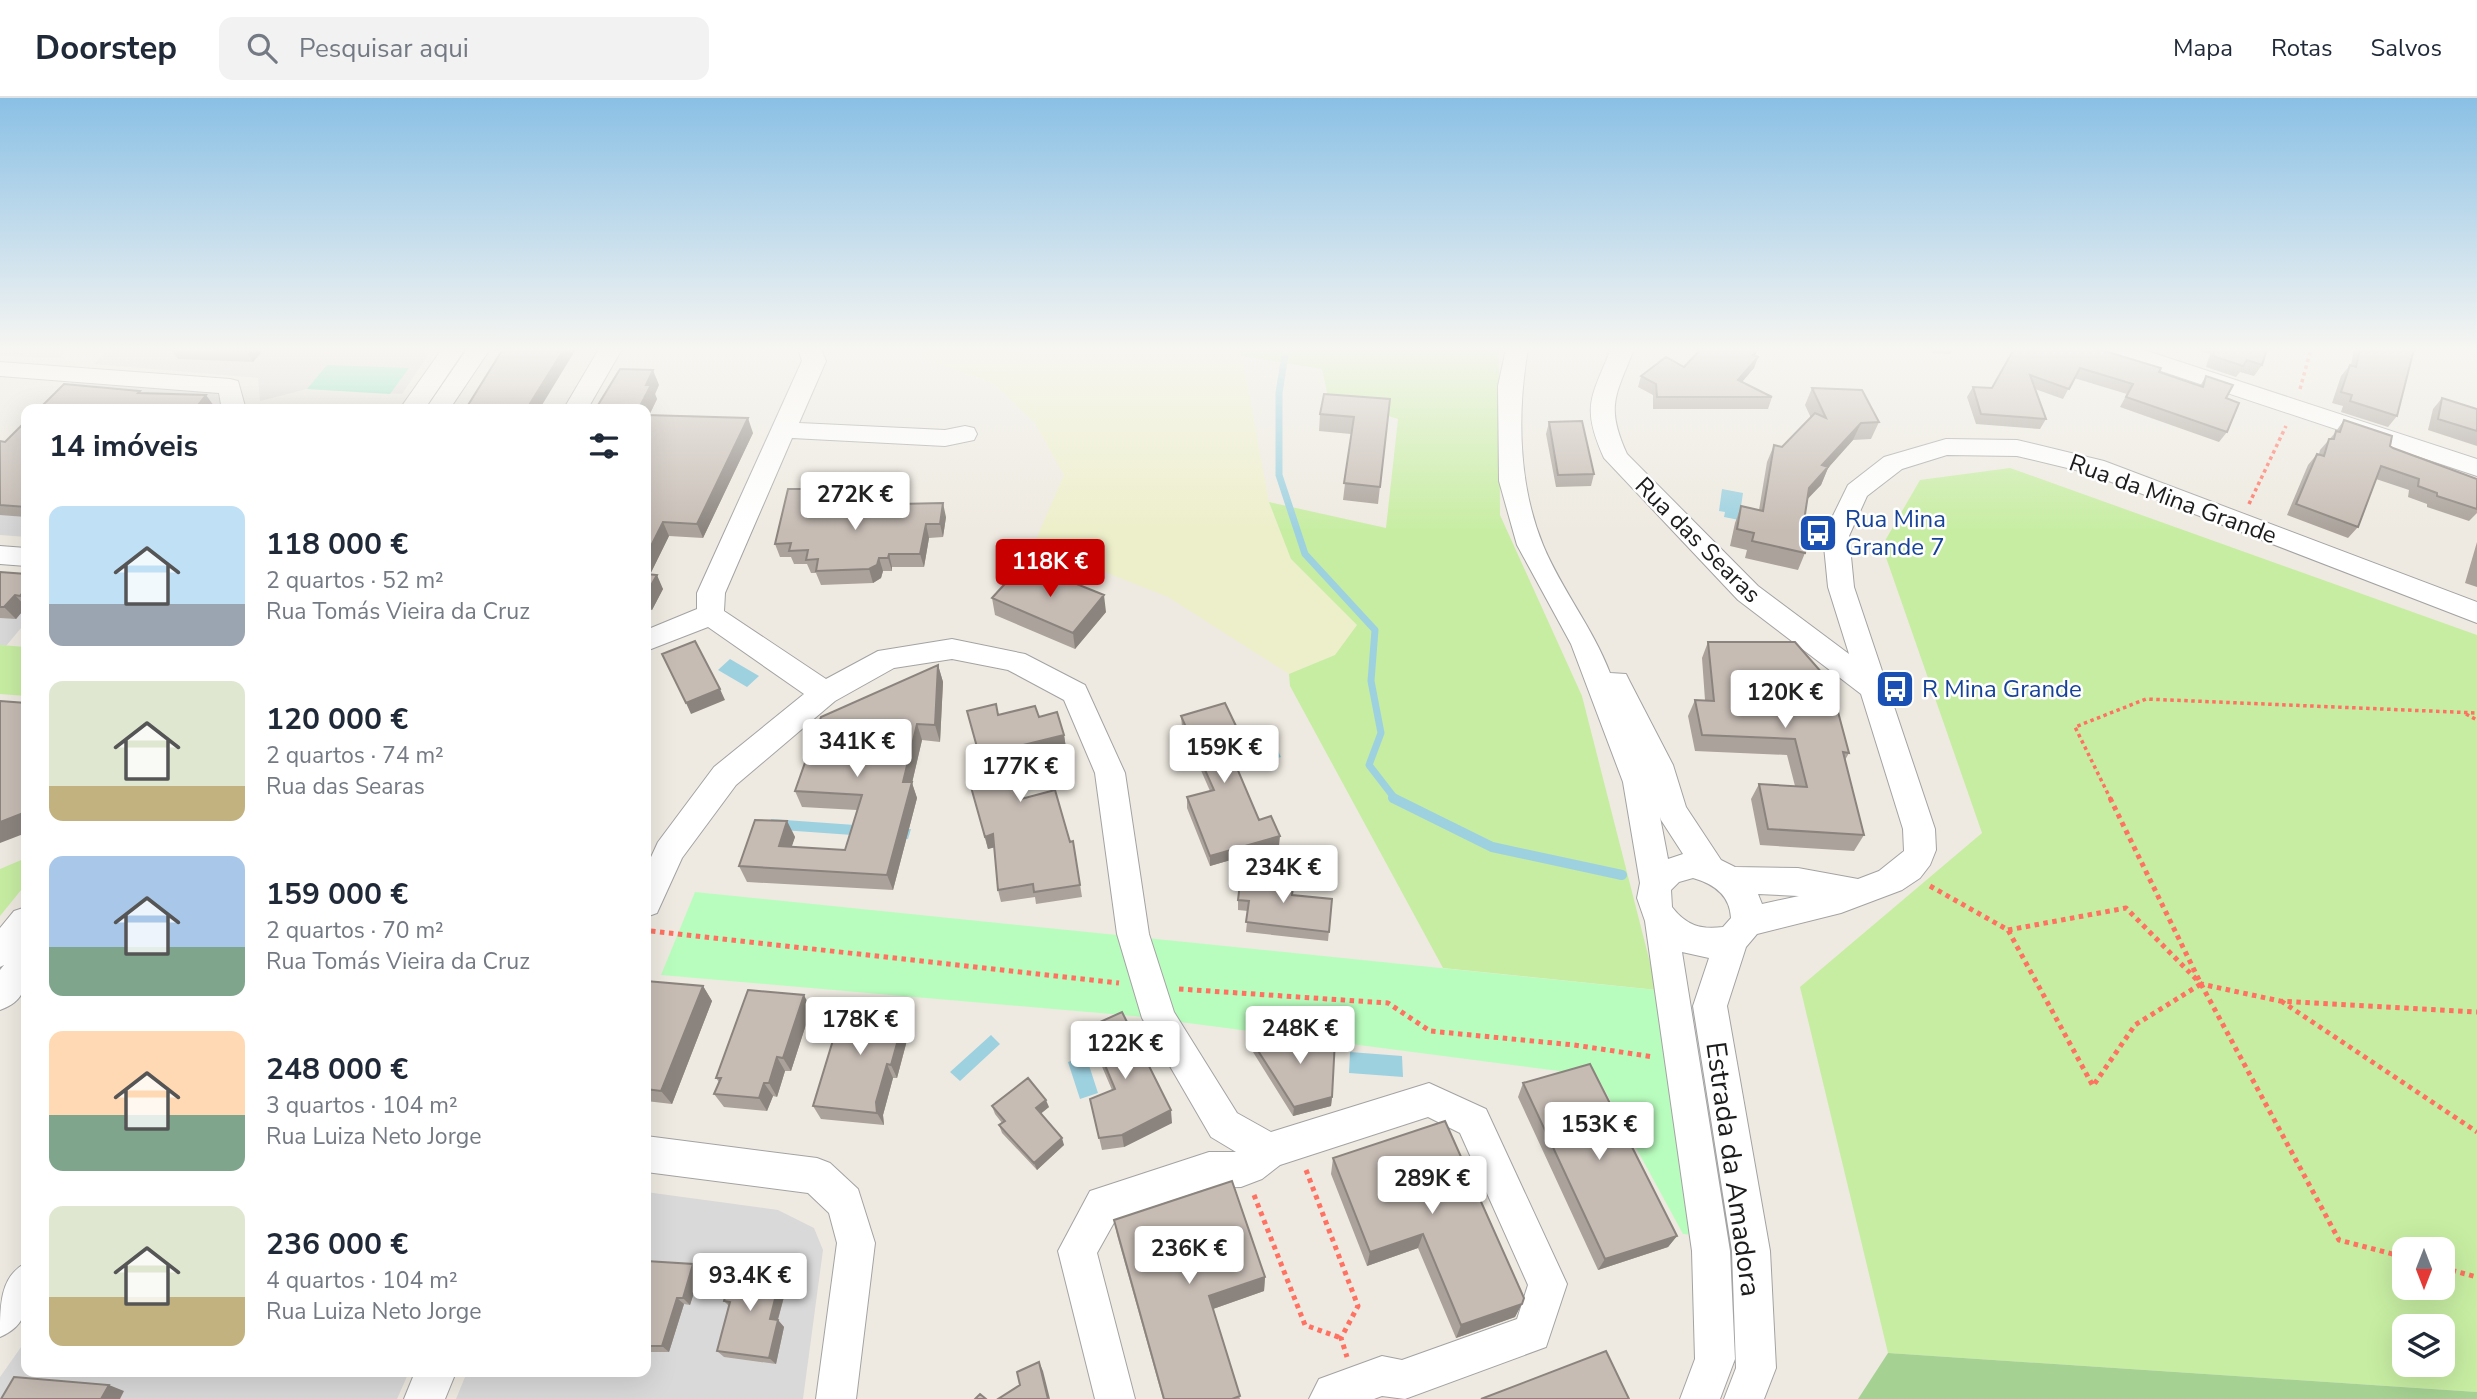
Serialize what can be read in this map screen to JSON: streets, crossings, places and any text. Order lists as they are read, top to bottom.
{
  "streets": {
    "street": ["Rua da Mina Grande", "Rua das Searas", "Estrada da Amadora"]
  },
  "crossings": [
    ["Rua da Mina Grande", "Rua das Searas"]
  ],
  "places": {
    "bus stop": ["Rua Mina Grande 7", "R Mina Grande"]
  },
  "north": "bottom",
  "page": {
    "header": "Doorstep",
    "search": "Pesquisar aqui",
    "nav": ["Mapa", "Rotas", "Salvos"],
    "heading": "14 imóveis",
    "price": [
      "272K €",
      "118K €",
      "120K €",
      "341K €",
      "159K €",
      "177K €",
      "234K €",
      "178K €",
      "248K €",
      "122K €",
      "153K €",
      "289K €",
      "236K €",
      "93.4K €"
    ],
    "list": [
      {
        "name": "118 000 €",
        "note": "2 quartos · 52 m² · Rua Tomás Vieira da Cruz"
      },
      {
        "name": "120 000 €",
        "note": "2 quartos · 74 m² · Rua das Searas"
      },
      {
        "name": "159 000 €",
        "note": "2 quartos · 70 m² · Rua Tomás Vieira da Cruz"
      },
      {
        "name": "248 000 €",
        "note": "3 quartos · 104 m² · Rua Luiza Neto Jorge"
      },
      {
        "name": "236 000 €",
        "note": "4 quartos · 104 m² · Rua Luiza Neto Jorge"
      }
    ]
  }
}
